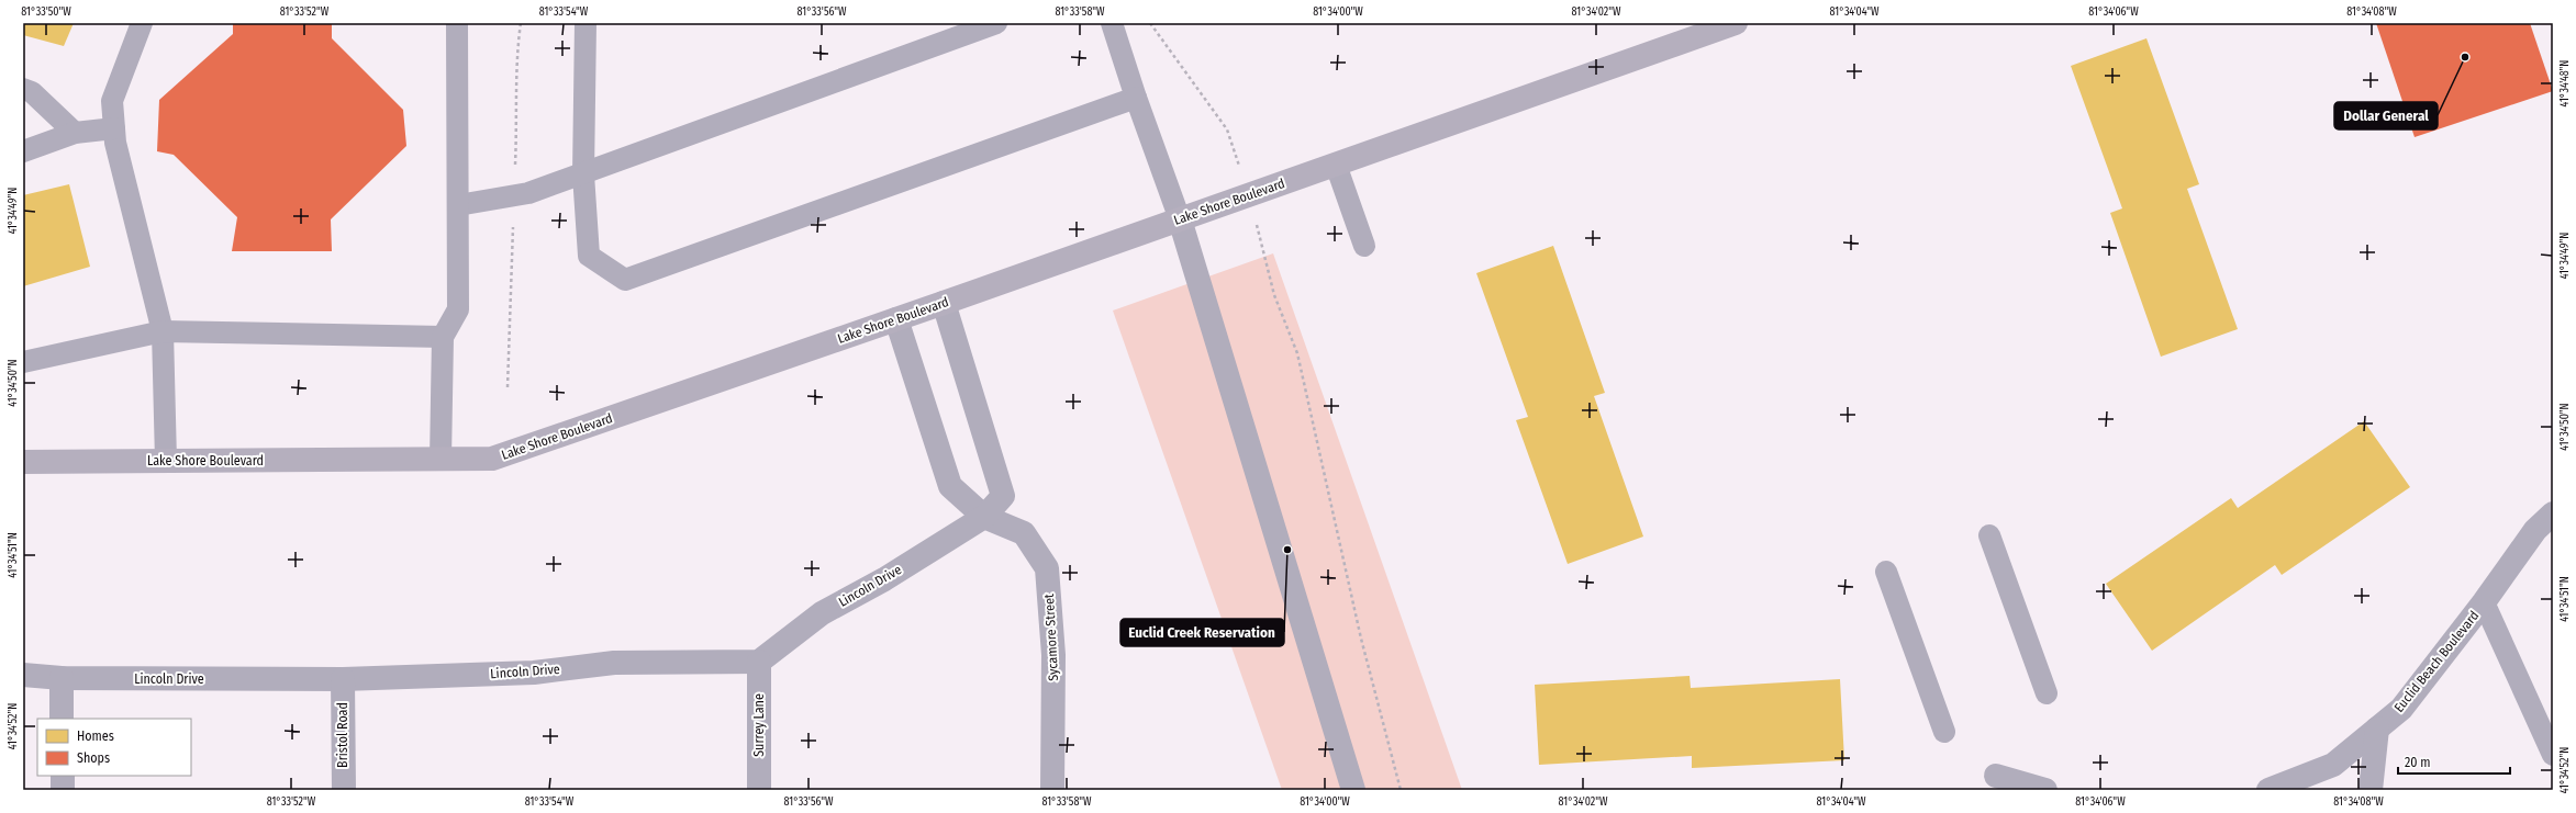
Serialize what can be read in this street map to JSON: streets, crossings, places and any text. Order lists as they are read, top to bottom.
{
  "streets": {
    "main road": ["Lake Shore Boulevard"],
    "street": [
      "Lincoln Drive",
      "Sycamore Street",
      "Euclid Beach Boulevard",
      "Surrey Lane",
      "Bristol Road"
    ]
  },
  "crossings": [
    ["Lake Shore Boulevard", "Sycamore Street"],
    ["Lincoln Drive", "Sycamore Street"],
    ["Lincoln Drive", "Surrey Lane"],
    ["Lincoln Drive", "Bristol Road"]
  ],
  "places": ["Dollar General", "Euclid Creek Reservation"],
  "legend": ["Homes", "Shops"],
  "scale_bar": "20 m",
  "coordinates": [
    "81°33'50\"W",
    "81°33'52\"W",
    "81°33'54\"W",
    "81°33'56\"W",
    "81°33'58\"W",
    "81°34'00\"W",
    "81°34'02\"W",
    "81°34'04\"W",
    "81°34'06\"W",
    "81°34'08\"W",
    "41°34'48\"N",
    "41°34'49\"N",
    "41°34'50\"N",
    "41°34'51\"N",
    "41°34'52\"N"
  ]
}
